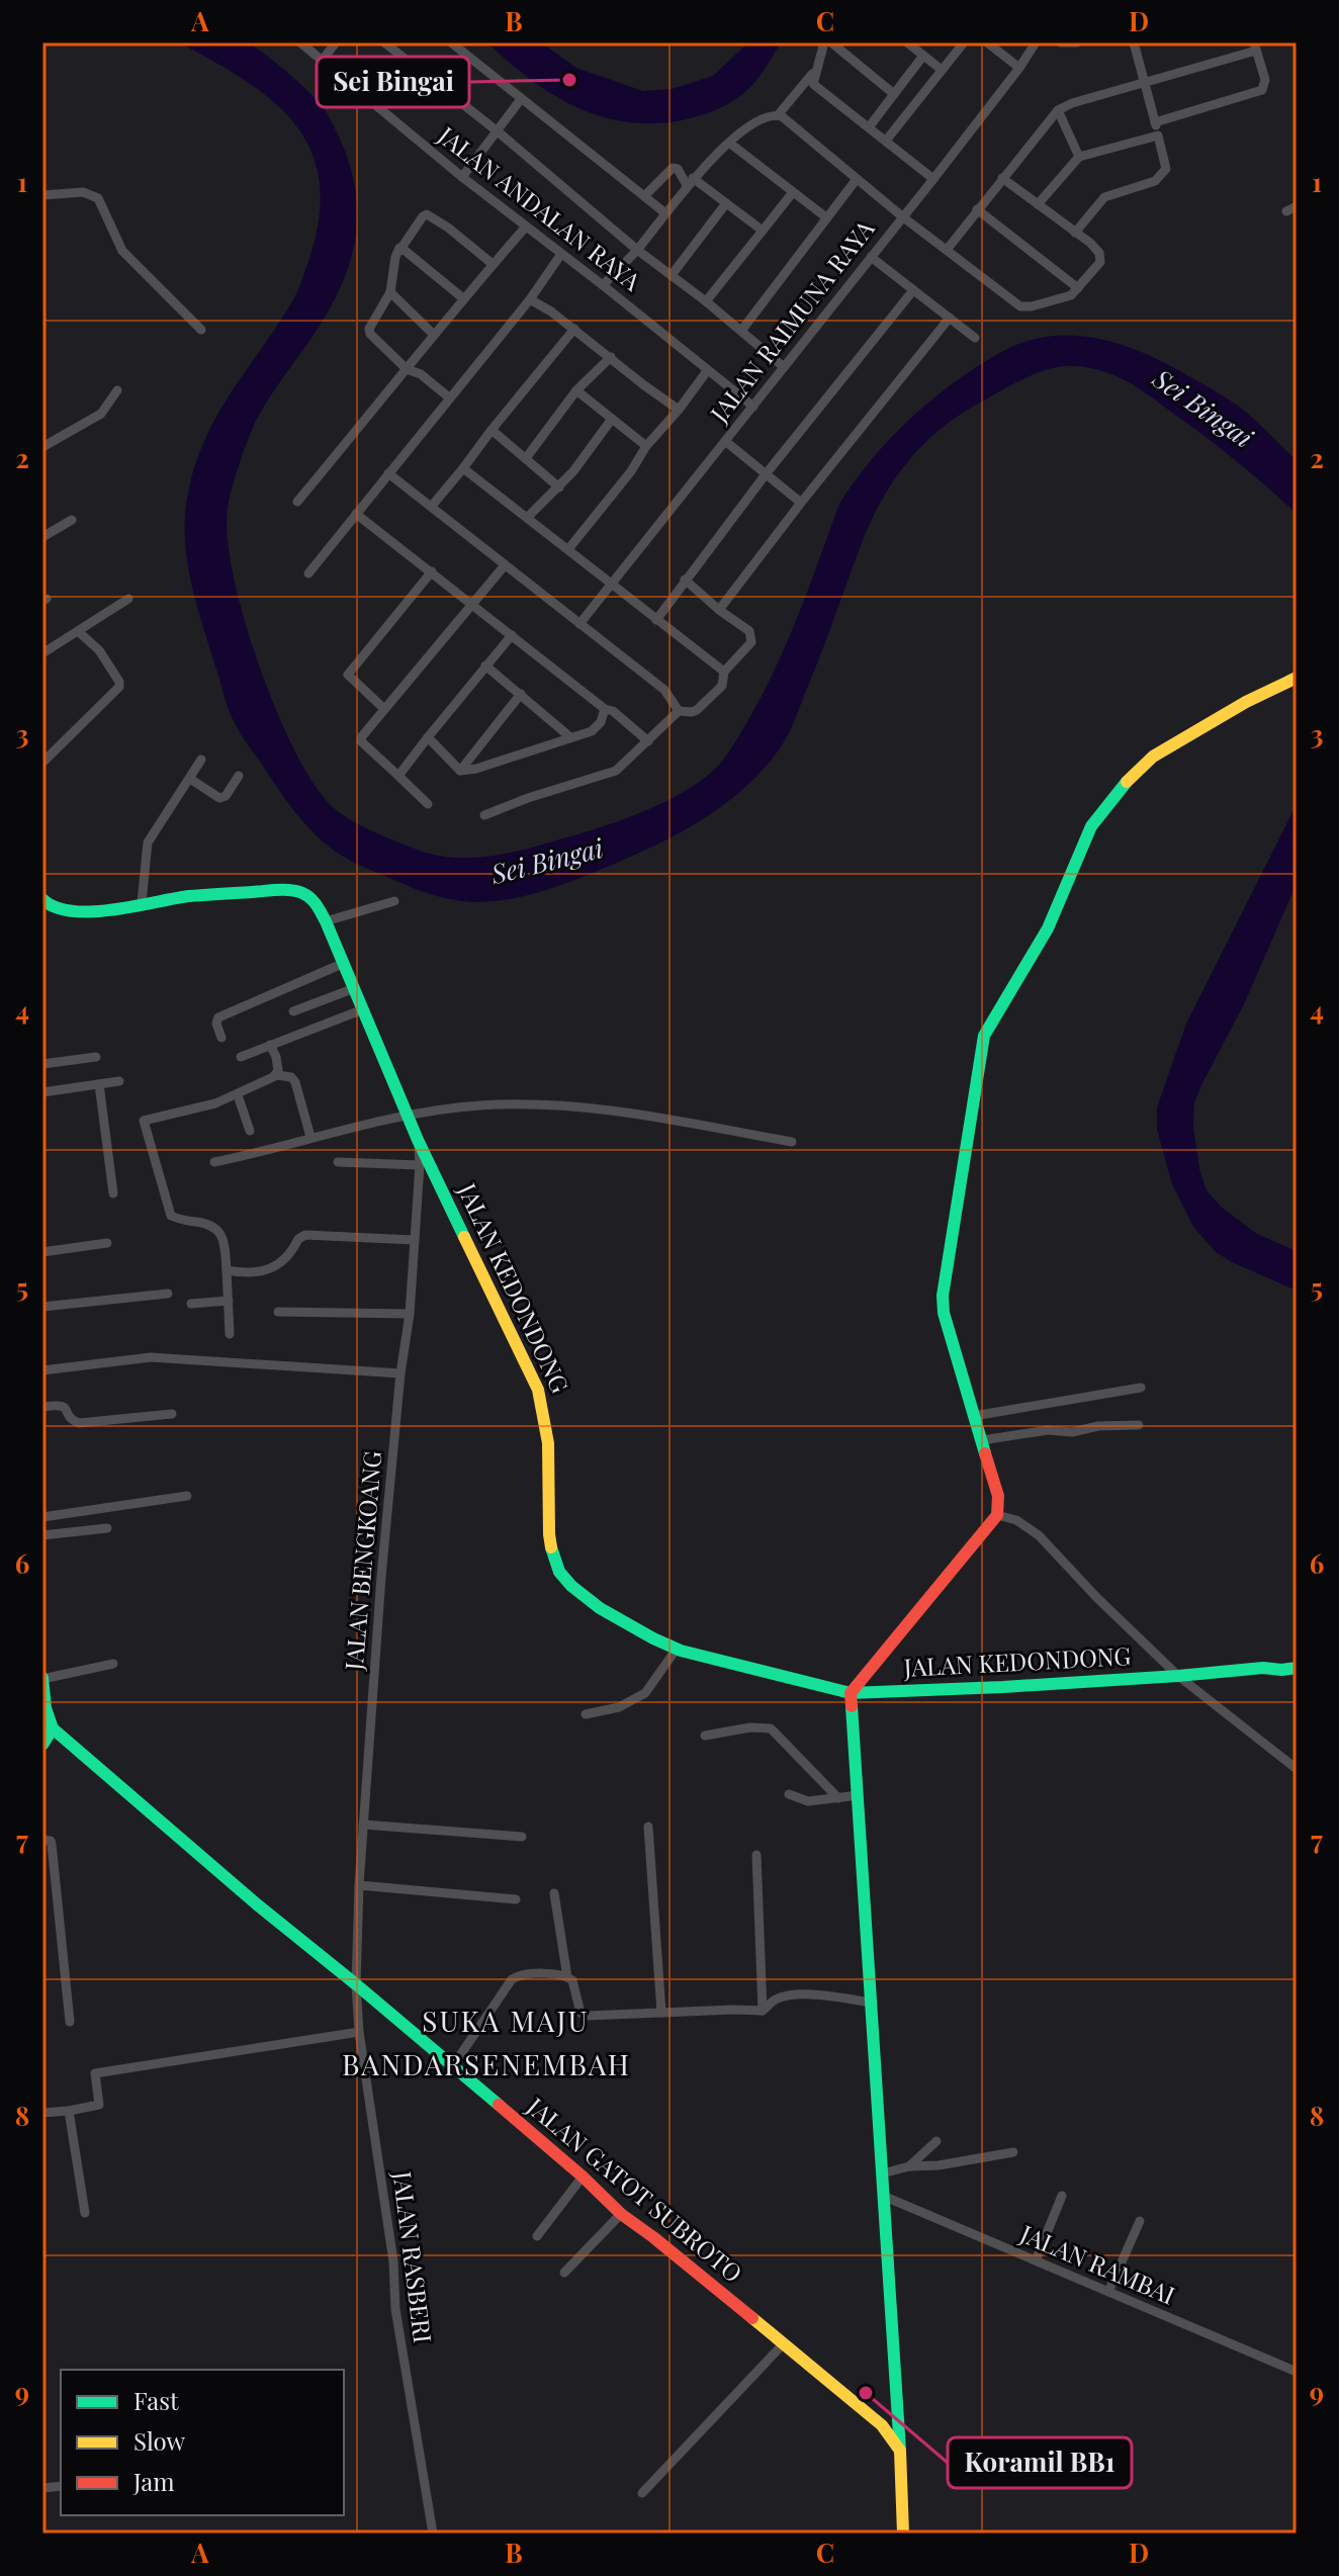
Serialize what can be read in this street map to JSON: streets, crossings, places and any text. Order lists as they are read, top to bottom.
{
  "streets": {
    "street": [
      "JALAN ANDALAN RAYA",
      "JALAN RAIMUNA RAYA",
      "JALAN KEDONDONG",
      "JALAN BENGKOANG",
      "JALAN GATOT SUBROTO",
      "JALAN RASBERI",
      "JALAN RAMBAI"
    ]
  },
  "crossings": [
    ["JALAN ANDALAN RAYA", "JALAN RAIMUNA RAYA"],
    ["JALAN KEDONDONG", "JALAN BENGKOANG"],
    ["JALAN BENGKOANG", "JALAN GATOT SUBROTO"],
    ["JALAN BENGKOANG", "JALAN RASBERI"],
    ["JALAN GATOT SUBROTO", "JALAN RASBERI"]
  ],
  "districts": ["SUKA MAJU", "BANDARSENEMBAH"],
  "water": ["Sei Bingai"],
  "places": ["Sei Bingai", "Koramil BB1"],
  "legend": ["Fast", "Slow", "Jam"],
  "grid": {
    "columns": [
      "A",
      "B",
      "C",
      "D"
    ],
    "rows": [
      "1",
      "2",
      "3",
      "4",
      "5",
      "6",
      "7",
      "8",
      "9"
    ]
  }
}
